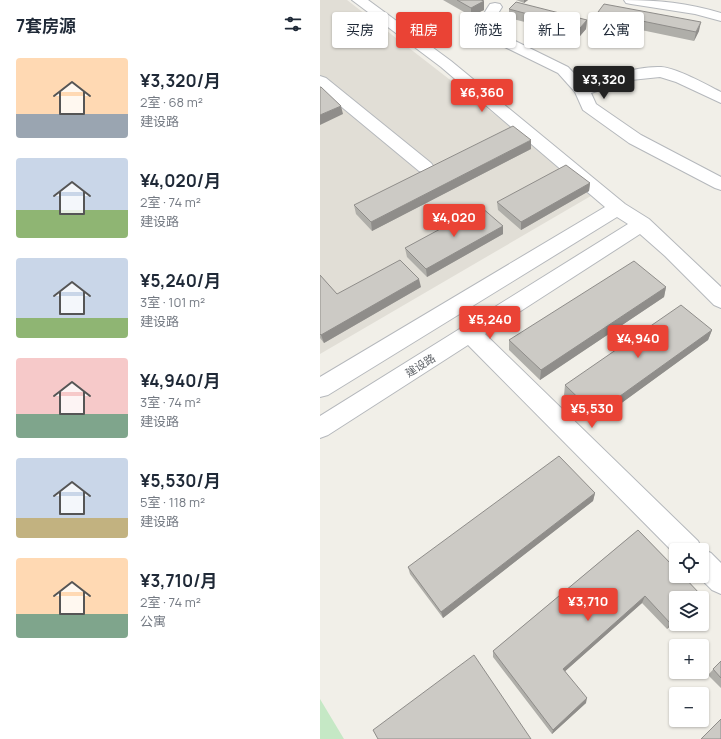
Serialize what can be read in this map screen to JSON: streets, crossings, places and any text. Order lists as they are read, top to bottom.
{
  "streets": {
    "street": ["建设路"]
  },
  "page": {
    "heading": "7套房源",
    "chip": [
      "买房",
      "租房",
      "筛选",
      "新上",
      "公寓"
    ],
    "list": [
      {
        "name": "¥3,320/月",
        "note": "2室 · 68 m² · 建设路"
      },
      {
        "name": "¥4,020/月",
        "note": "2室 · 74 m² · 建设路"
      },
      {
        "name": "¥5,240/月",
        "note": "3室 · 101 m² · 建设路"
      },
      {
        "name": "¥4,940/月",
        "note": "3室 · 74 m² · 建设路"
      },
      {
        "name": "¥5,530/月",
        "note": "5室 · 118 m² · 建设路"
      },
      {
        "name": "¥3,710/月",
        "note": "2室 · 74 m² · 公寓"
      }
    ],
    "price": [
      "¥3,320",
      "¥6,360",
      "¥4,020",
      "¥5,240",
      "¥4,940",
      "¥5,530",
      "¥3,710"
    ],
    "map_buttons": ["+", "−"]
  }
}
